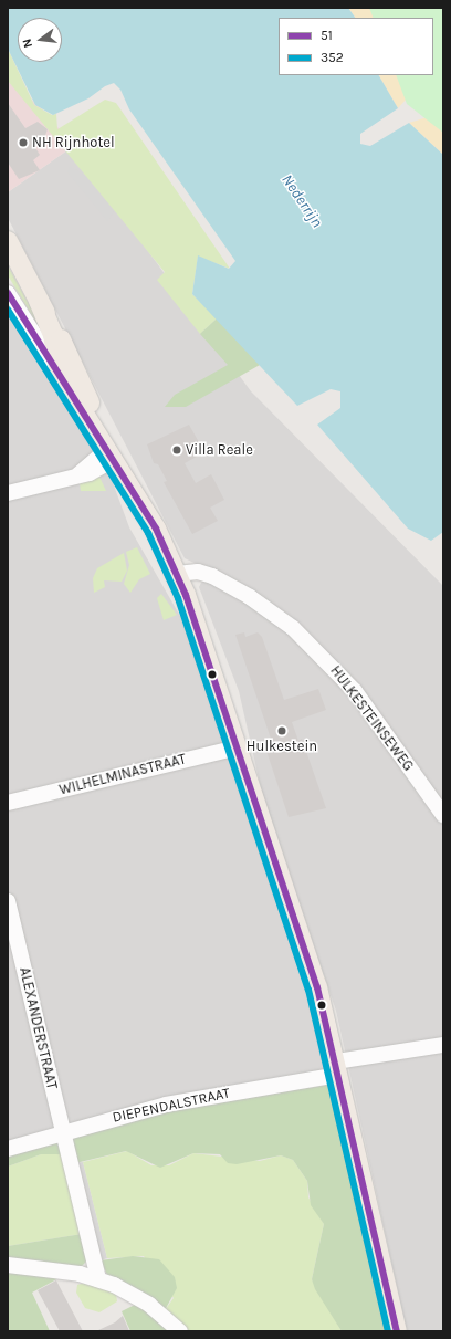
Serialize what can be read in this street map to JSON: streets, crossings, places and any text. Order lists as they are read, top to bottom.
{
  "streets": {
    "street": [
      "HULKESTEINSEWEG",
      "WILHELMINASTRAAT",
      "ALEXANDERSTRAAT",
      "DIEPENDALSTRAAT"
    ]
  },
  "crossings": [
    ["ALEXANDERSTRAAT", "DIEPENDALSTRAAT"]
  ],
  "water": ["Nederrijn"],
  "places": ["NH Rijnhotel", "Villa Reale", "Hulkestein"],
  "lines": ["transit line 51", "transit line 352"],
  "legend": ["51", "352"],
  "north": "left"
}
